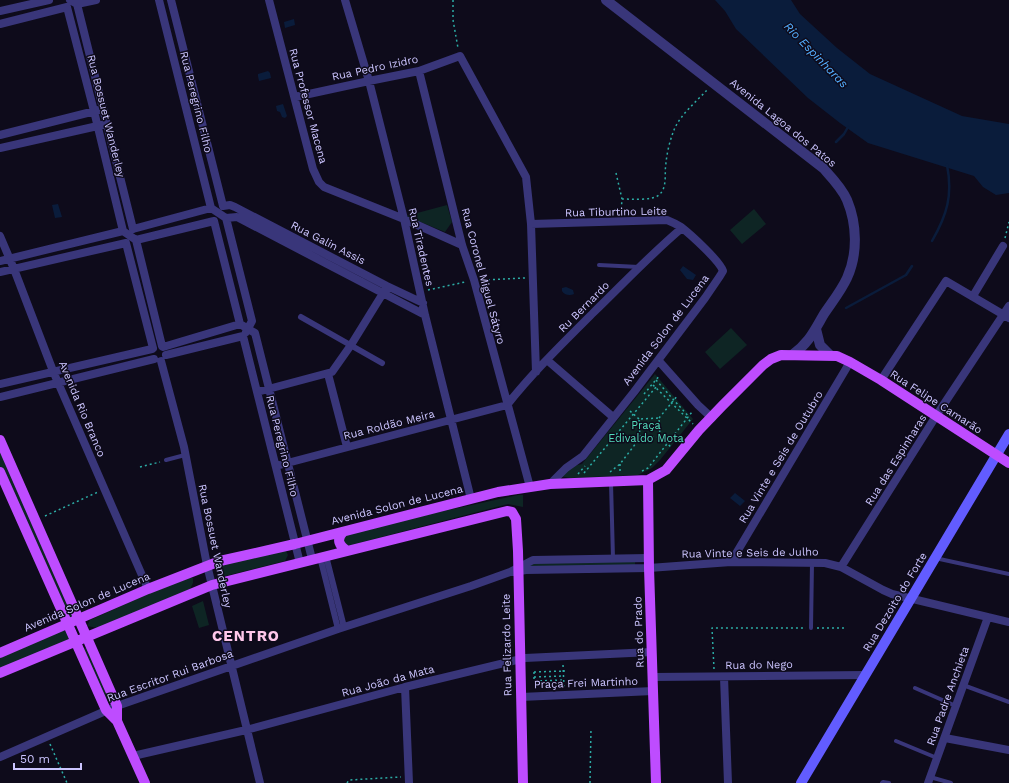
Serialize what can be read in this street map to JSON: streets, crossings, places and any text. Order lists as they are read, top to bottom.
{
  "streets": {
    "main road": [
      "Avenida Solon de Lucena",
      "Rua Felipe Camarão",
      "Rua Dezoito do Forte",
      "Rua do Prado",
      "Rua Felizardo Leite"
    ],
    "street": [
      "Rua Pedro Izidro",
      "Rua Peregrino Filho",
      "Rua Professor Macena",
      "Rua Bossuet Wanderley",
      "Avenida Lagoa dos Patos",
      "Rua Tiburtino Leite",
      "Rua Galin Assis",
      "Rua Tiradentes",
      "Rua Coronel Miguel Sátyro",
      "Ru Bernardo",
      "Avenida Rio Branco",
      "Rua Roldão Meira",
      "Rua Vinte e Seis de Outubro",
      "Rua das Espinharas",
      "Rua Vinte e Seis de Julho",
      "Rua do Nego",
      "Rua Escritor Rui Barbosa",
      "Rua João da Mata",
      "Praça Frei Martinho",
      "Rua Padre Anchieta"
    ]
  },
  "crossings": [
    ["Rua Pedro Izidro", "Rua Professor Macena"],
    ["Rua Pedro Izidro", "Rua Tiradentes"],
    ["Rua Pedro Izidro", "Rua Coronel Miguel Sátyro"],
    ["Rua Peregrino Filho", "Rua Galin Assis"],
    ["Rua Peregrino Filho", "Avenida Solon de Lucena"],
    ["Rua Peregrino Filho", "Rua Roldão Meira"],
    ["Rua Professor Macena", "Rua Tiradentes"],
    ["Rua Professor Macena", "Rua Coronel Miguel Sátyro"],
    ["Rua Bossuet Wanderley", "Avenida Solon de Lucena"],
    ["Rua Bossuet Wanderley", "Rua Escritor Rui Barbosa"],
    ["Rua Bossuet Wanderley", "Rua João da Mata"],
    ["Avenida Lagoa dos Patos", "Rua Felipe Camarão"],
    ["Rua Tiburtino Leite", "Ru Bernardo"],
    ["Rua Tiburtino Leite", "Avenida Solon de Lucena"],
    ["Rua Galin Assis", "Rua Tiradentes"],
    ["Rua Tiradentes", "Avenida Solon de Lucena"],
    ["Rua Tiradentes", "Rua Roldão Meira"],
    ["Rua Coronel Miguel Sátyro", "Ru Bernardo"],
    ["Rua Coronel Miguel Sátyro", "Avenida Solon de Lucena"],
    ["Rua Coronel Miguel Sátyro", "Rua Roldão Meira"],
    ["Ru Bernardo", "Rua Roldão Meira"],
    ["Avenida Solon de Lucena", "Avenida Rio Branco"],
    ["Rua Felipe Camarão", "Rua Vinte e Seis de Outubro"],
    ["Rua Felipe Camarão", "Rua das Espinharas"],
    ["Rua Felipe Camarão", "Rua Dezoito do Forte"],
    ["Rua Felipe Camarão", "Rua do Prado"],
    ["Rua Vinte e Seis de Outubro", "Rua Vinte e Seis de Julho"],
    ["Rua das Espinharas", "Rua Vinte e Seis de Julho"],
    ["Rua Vinte e Seis de Julho", "Rua Dezoito do Forte"],
    ["Rua Vinte e Seis de Julho", "Rua do Prado"],
    ["Rua Vinte e Seis de Julho", "Rua Escritor Rui Barbosa"],
    ["Rua Vinte e Seis de Julho", "Rua Padre Anchieta"],
    ["Rua Dezoito do Forte", "Rua do Nego"],
    ["Rua do Prado", "Rua do Nego"],
    ["Rua do Prado", "Rua Escritor Rui Barbosa"],
    ["Rua do Prado", "Rua João da Mata"],
    ["Rua do Prado", "Praça Frei Martinho"],
    ["Rua Felizardo Leite", "Rua Escritor Rui Barbosa"],
    ["Rua Felizardo Leite", "Rua João da Mata"],
    ["Rua Felizardo Leite", "Praça Frei Martinho"]
  ],
  "districts": ["CENTRO"],
  "water": ["Rio Espinharas"],
  "parks": ["Praça Edivaldo Mota"],
  "scale_bar": "50 m"
}
